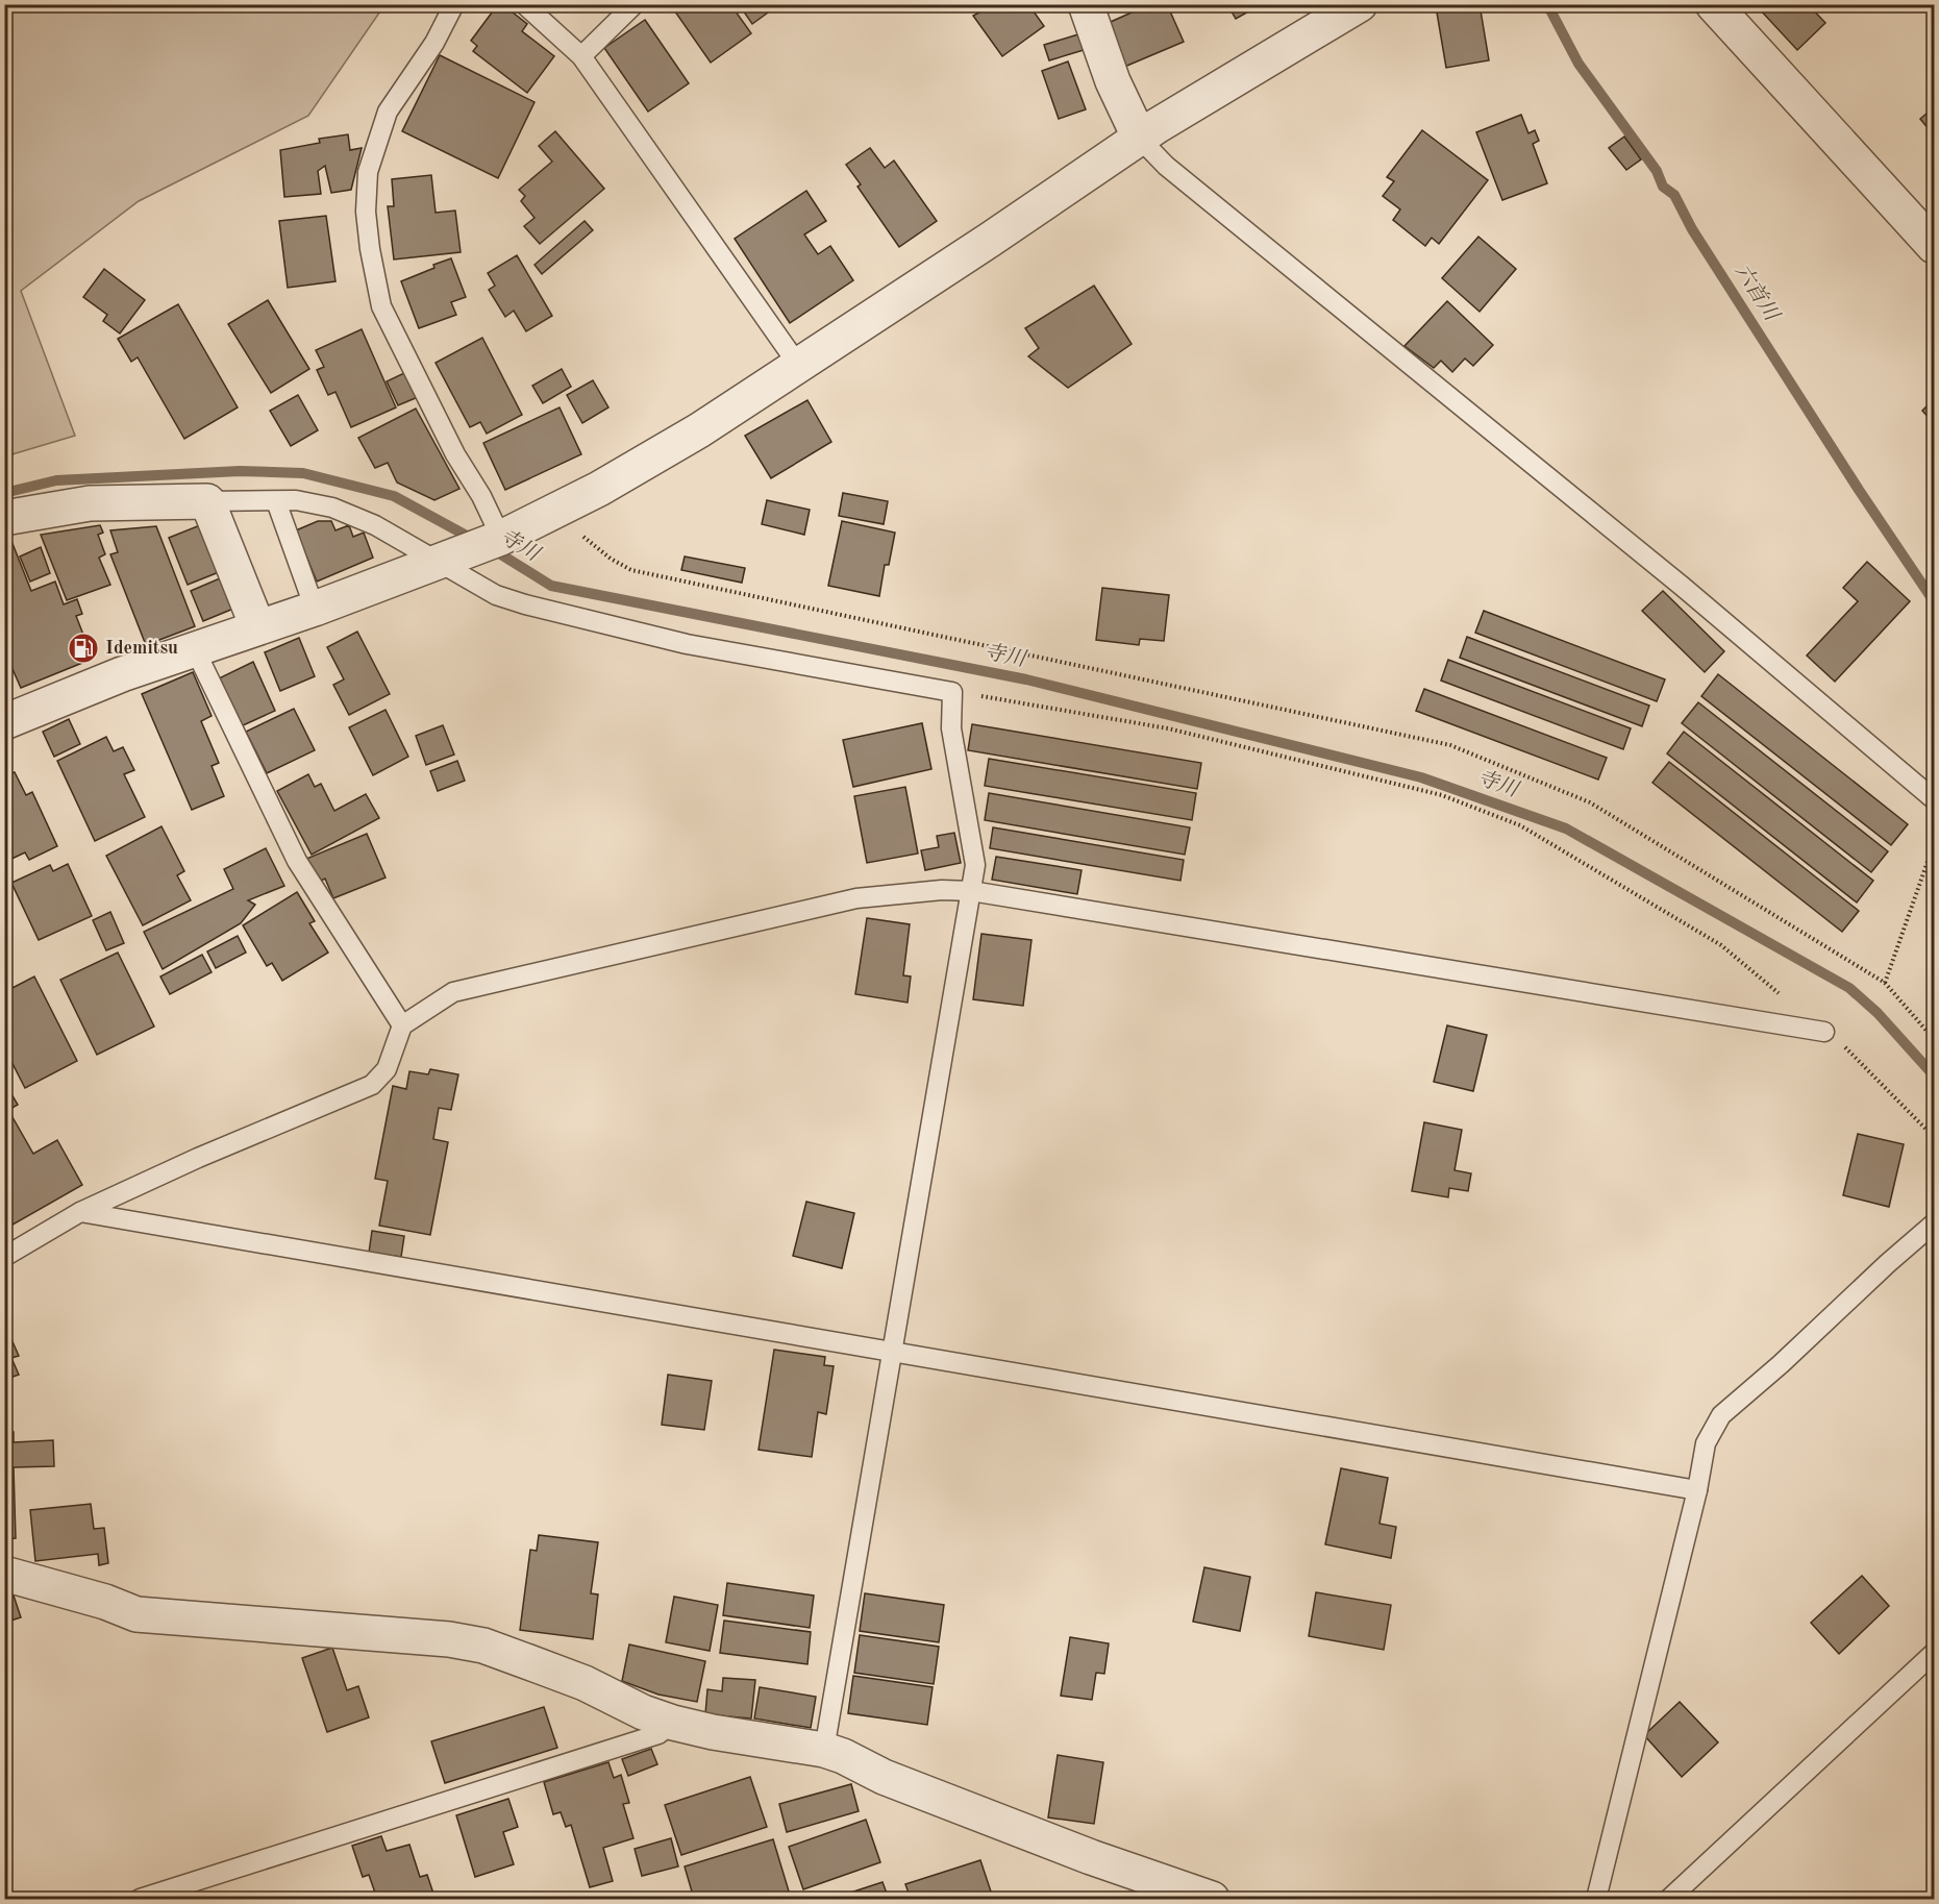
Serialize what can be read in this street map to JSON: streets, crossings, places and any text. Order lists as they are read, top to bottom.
{
  "water": ["六首川", "寺川"],
  "places": {
    "fuel station": ["Idemitsu"]
  }
}
